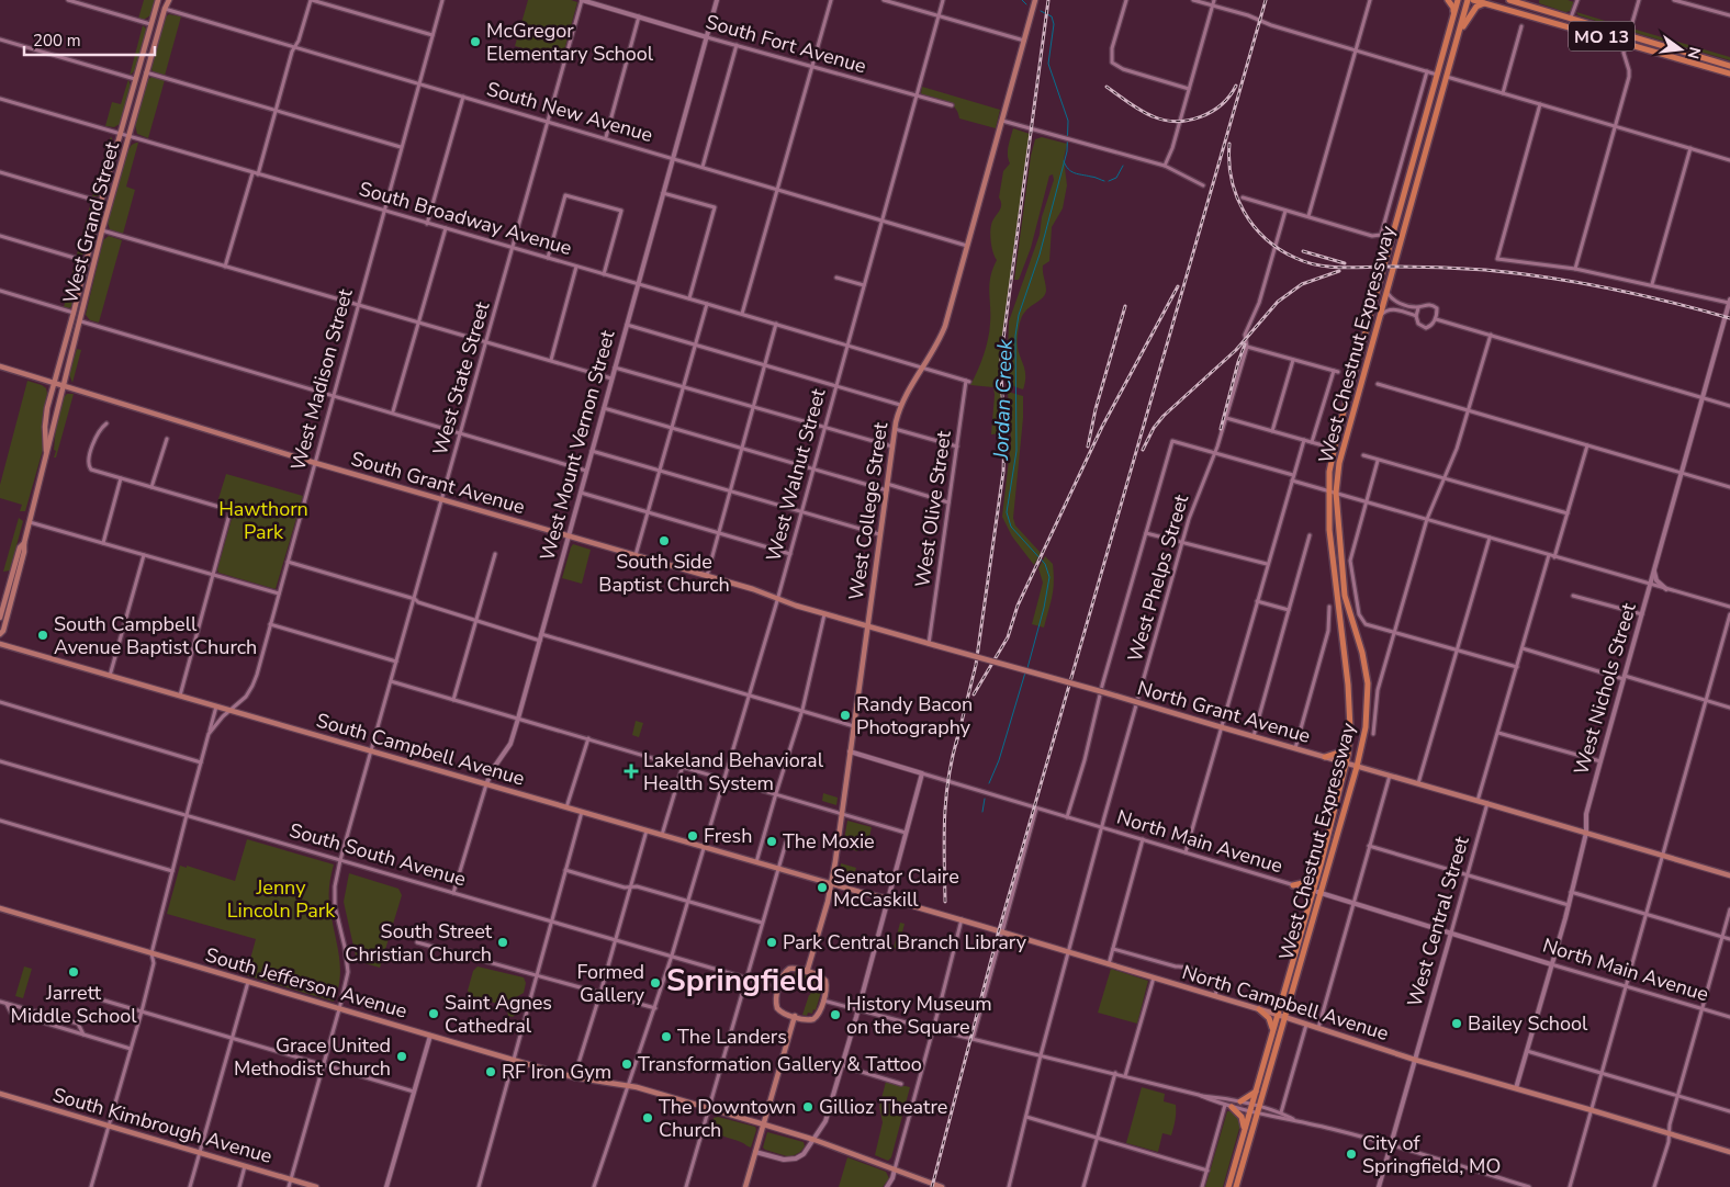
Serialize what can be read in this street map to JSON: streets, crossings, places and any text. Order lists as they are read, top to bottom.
{
  "streets": {
    "main road": [
      "MO 13",
      "West Grand Street",
      "West Chestnut Expressway",
      "South Grant Avenue",
      "West College Street",
      "North Grant Avenue",
      "South Campbell Avenue",
      "South Jefferson Avenue",
      "North Campbell Avenue",
      "South Kimbrough Avenue"
    ],
    "street": [
      "South Fort Avenue",
      "South New Avenue",
      "South Broadway Avenue",
      "West State Street",
      "West Madison Street",
      "West Mount Vernon Street",
      "West Walnut Street",
      "West Olive Street",
      "West Phelps Street",
      "West Nichols Street",
      "North Main Avenue",
      "South South Avenue",
      "West Central Street"
    ]
  },
  "crossings": [
    ["South Fort Avenue", "West State Street"],
    ["South Fort Avenue", "West Mount Vernon Street"],
    ["South Fort Avenue", "West Walnut Street"],
    ["South New Avenue", "West Grand Street"],
    ["South New Avenue", "West State Street"],
    ["South New Avenue", "West Madison Street"],
    ["South New Avenue", "West Mount Vernon Street"],
    ["South New Avenue", "West Walnut Street"],
    ["South New Avenue", "West College Street"],
    ["South Broadway Avenue", "West Grand Street"],
    ["South Broadway Avenue", "West State Street"],
    ["South Broadway Avenue", "West Madison Street"],
    ["South Broadway Avenue", "West Mount Vernon Street"],
    ["South Broadway Avenue", "West Walnut Street"],
    ["South Broadway Avenue", "West Olive Street"],
    ["South Broadway Avenue", "West College Street"],
    ["West Grand Street", "South Grant Avenue"],
    ["West Chestnut Expressway", "North Grant Avenue"],
    ["West Chestnut Expressway", "North Main Avenue"],
    ["West Chestnut Expressway", "North Campbell Avenue"],
    ["West State Street", "South Grant Avenue"],
    ["West State Street", "South Campbell Avenue"],
    ["West State Street", "South South Avenue"],
    ["West State Street", "South Jefferson Avenue"],
    ["West State Street", "South Kimbrough Avenue"],
    ["West Madison Street", "South Grant Avenue"],
    ["West Madison Street", "South Campbell Avenue"],
    ["West Madison Street", "South South Avenue"],
    ["West Madison Street", "South Jefferson Avenue"],
    ["West Madison Street", "South Kimbrough Avenue"],
    ["West Mount Vernon Street", "South Grant Avenue"],
    ["West Mount Vernon Street", "South Campbell Avenue"],
    ["West Mount Vernon Street", "South South Avenue"],
    ["West Walnut Street", "South Grant Avenue"],
    ["West Walnut Street", "South Campbell Avenue"],
    ["West Walnut Street", "South South Avenue"],
    ["West Walnut Street", "South Jefferson Avenue"],
    ["South Grant Avenue", "West College Street"],
    ["South Grant Avenue", "North Grant Avenue"],
    ["West Olive Street", "North Grant Avenue"],
    ["West College Street", "North Grant Avenue"],
    ["West College Street", "South Campbell Avenue"],
    ["West College Street", "North Main Avenue"],
    ["West College Street", "South South Avenue"],
    ["West College Street", "North Campbell Avenue"],
    ["West Phelps Street", "North Main Avenue"],
    ["West Phelps Street", "North Campbell Avenue"],
    ["West Nichols Street", "North Grant Avenue"],
    ["West Nichols Street", "North Main Avenue"],
    ["West Nichols Street", "North Campbell Avenue"],
    ["North Grant Avenue", "West Central Street"],
    ["South Campbell Avenue", "North Campbell Avenue"],
    ["North Main Avenue", "West Central Street"],
    ["West Central Street", "North Campbell Avenue"]
  ],
  "districts": ["Springfield"],
  "water": ["Jordan Creek"],
  "parks": ["Hawthorn Park", "Jenny Lincoln Park"],
  "places": {
    "other": [
      "McGregor Elementary School",
      "South Side Baptist Church",
      "South Campbell Avenue Baptist Church",
      "Randy Bacon Photography",
      "Fresh",
      "The Moxie",
      "Senator Claire McCaskill",
      "South Street Christian Church",
      "Park Central Branch Library",
      "Jarrett Middle School",
      "Formed Gallery",
      "Saint Agnes Cathedral",
      "History Museum on the Square",
      "Bailey School",
      "The Landers",
      "Grace United Methodist Church",
      "Transformation Gallery & Tattoo",
      "RF Iron Gym",
      "Gillioz Theatre",
      "The Downtown Church",
      "City of Springfield, MO"
    ],
    "health": ["Lakeland Behavioral Health System"]
  },
  "scale_bar": "200 m",
  "north": "right"
}
